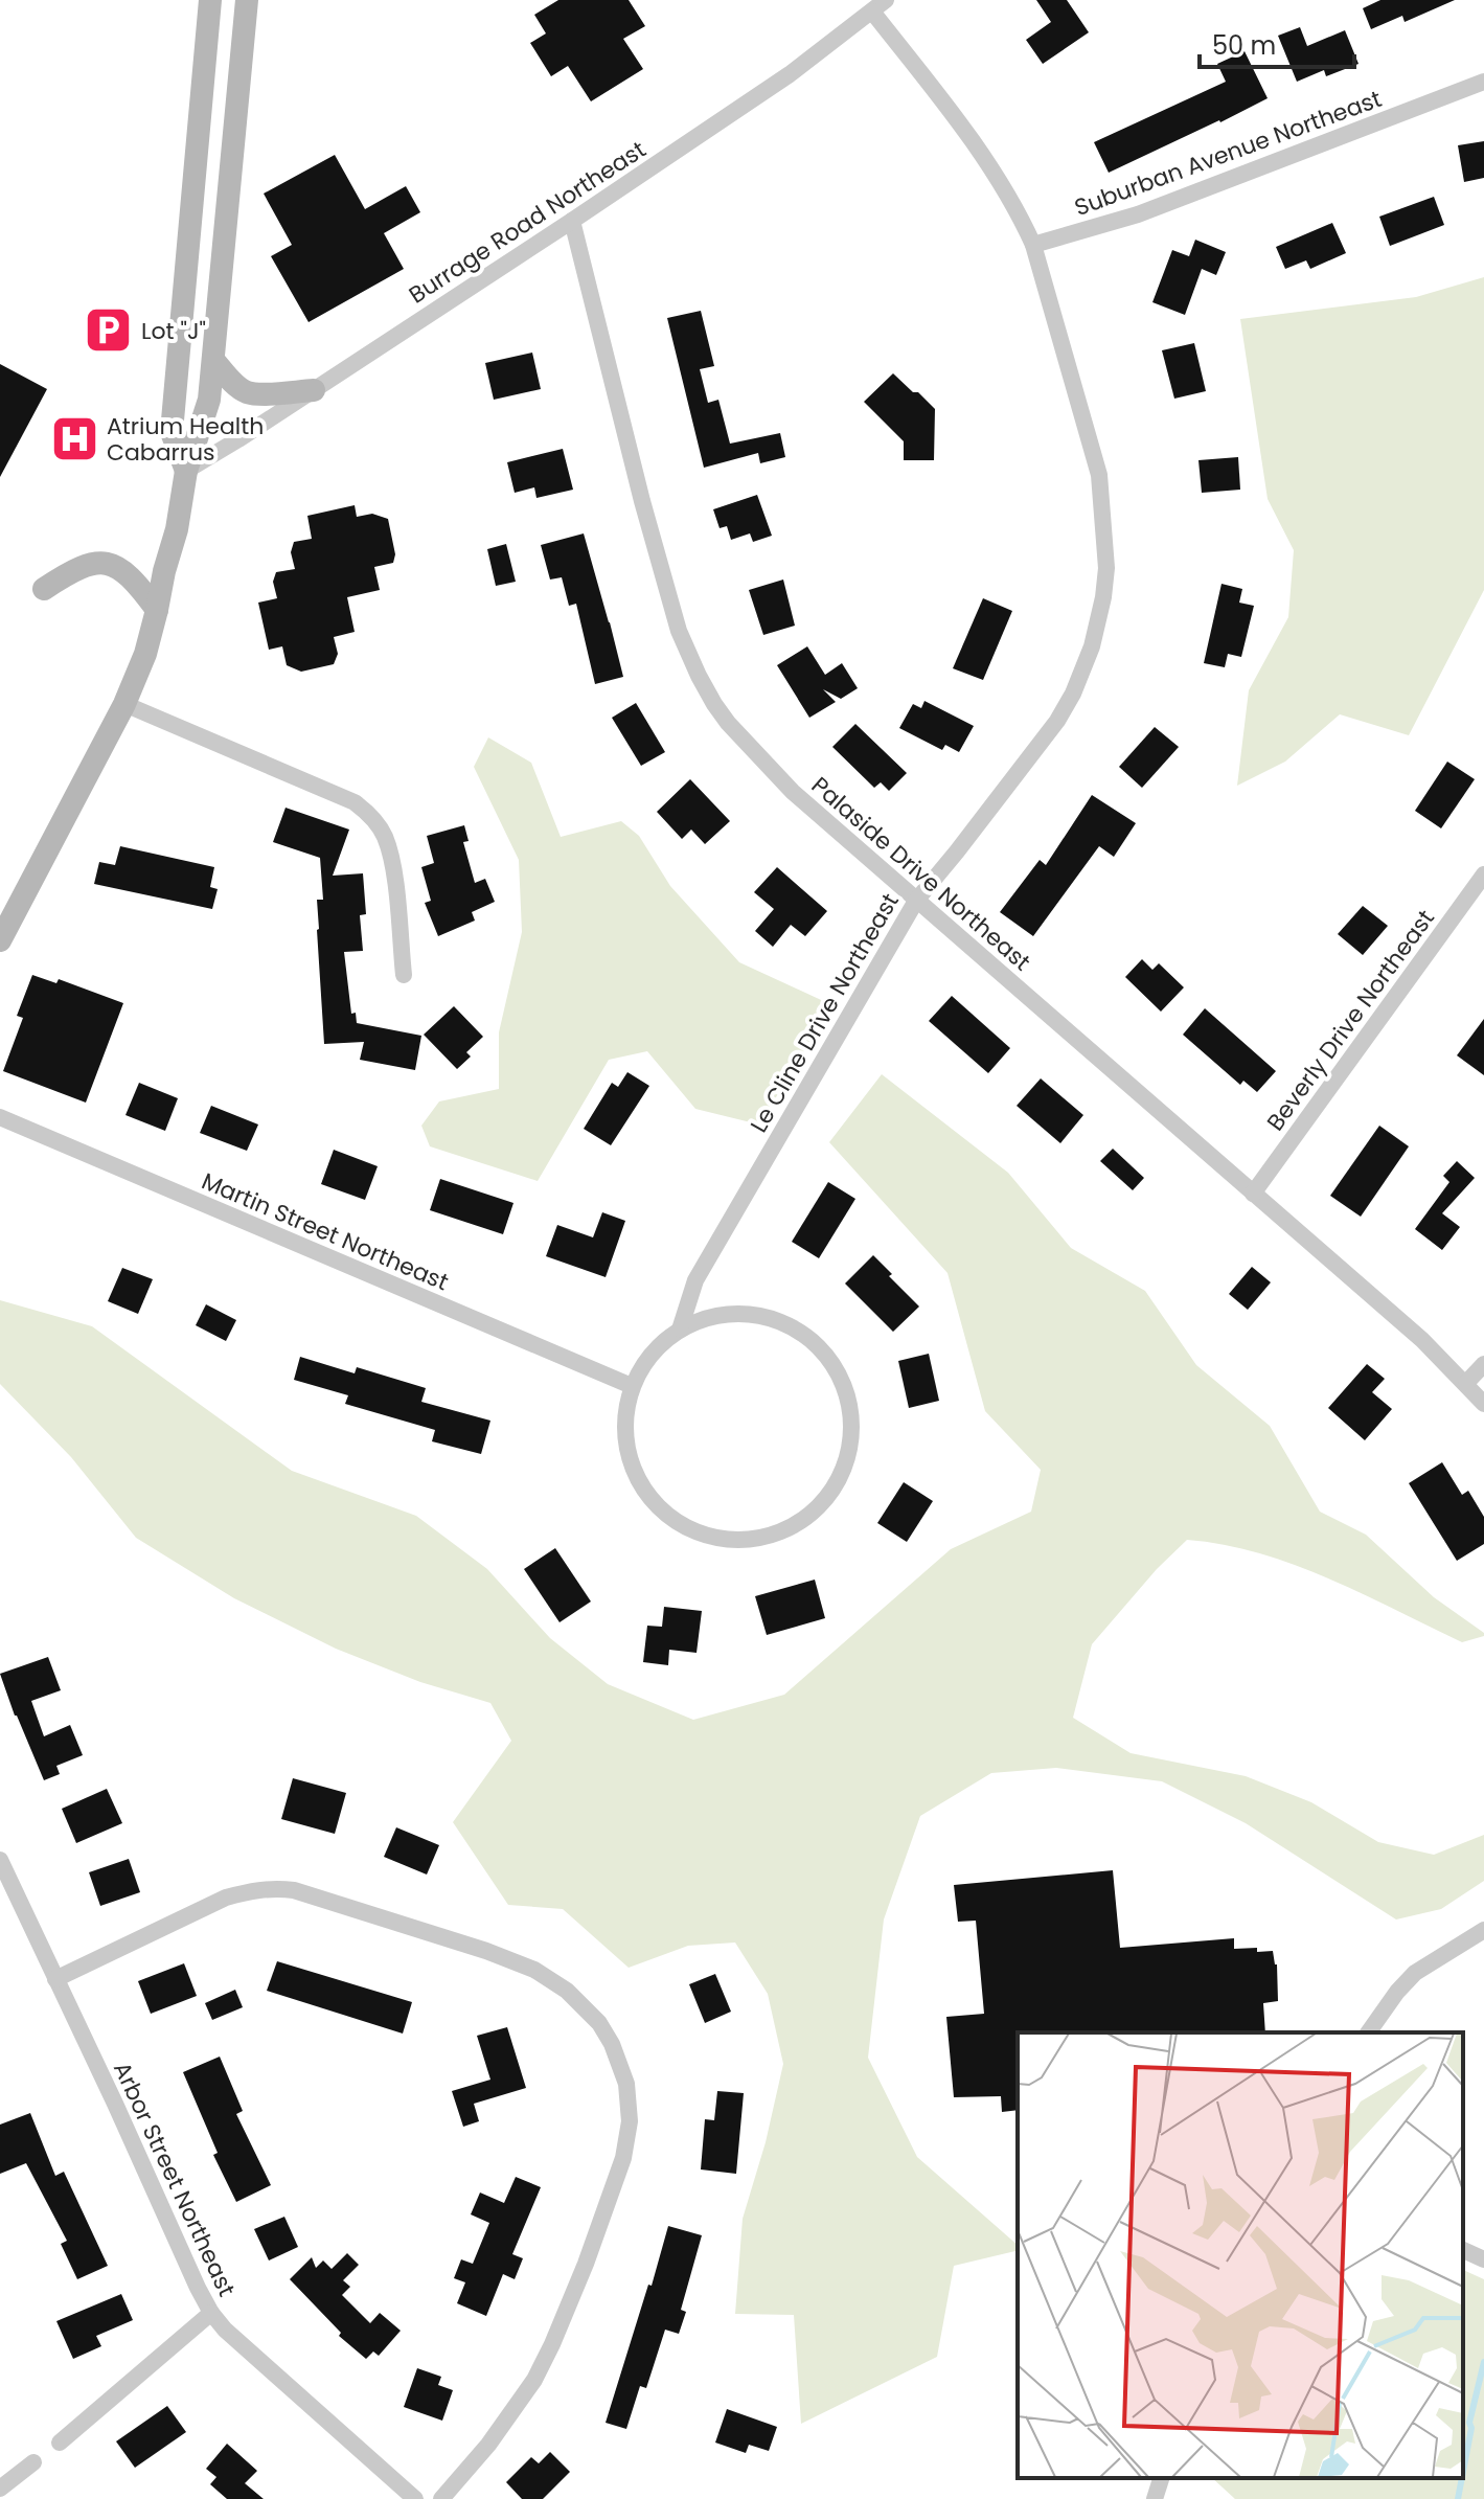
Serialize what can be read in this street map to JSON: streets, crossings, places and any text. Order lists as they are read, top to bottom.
{
  "streets": {
    "street": [
      "Suburban Avenue Northeast",
      "Burrage Road Northeast",
      "Palaside Drive Northeast",
      "Le Cline Drive Northeast",
      "Beverly Drive Northeast",
      "Martin Street Northeast",
      "Arbor Street Northeast"
    ]
  },
  "crossings": [
    ["Suburban Avenue Northeast", "Le Cline Drive Northeast"],
    ["Burrage Road Northeast", "Palaside Drive Northeast"],
    ["Burrage Road Northeast", "Le Cline Drive Northeast"],
    ["Palaside Drive Northeast", "Le Cline Drive Northeast"],
    ["Palaside Drive Northeast", "Beverly Drive Northeast"],
    ["Le Cline Drive Northeast", "Martin Street Northeast"]
  ],
  "places": {
    "parking": ["Lot \"J\""],
    "hospital": ["Atrium Health Cabarrus"]
  },
  "scale_bar": "50 m"
}
